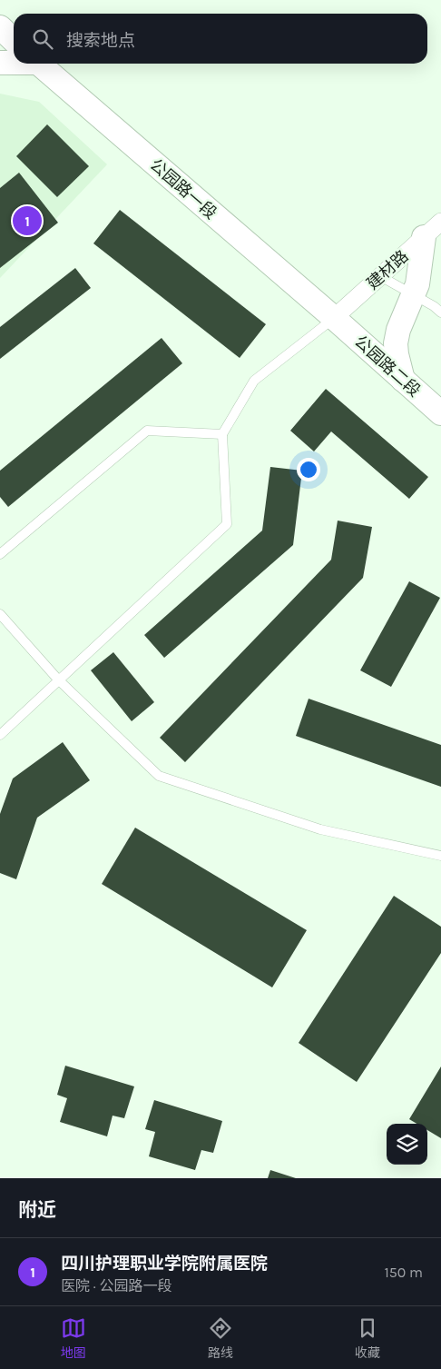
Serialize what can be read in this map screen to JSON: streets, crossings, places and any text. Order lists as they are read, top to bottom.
{
  "streets": {
    "street": ["公园路一段", "建材路", "公园路二段"]
  },
  "crossings": [
    ["公园路一段", "建材路"],
    ["公园路一段", "公园路二段"],
    ["建材路", "公园路二段"]
  ],
  "page": {
    "search": "搜索地点",
    "pins": "1",
    "heading": "附近",
    "list": [
      {
        "mark": "1",
        "name": "四川护理职业学院附属医院",
        "note": "医院 · 公园路一段",
        "value": "150 m"
      }
    ],
    "nav": ["地图", "路线", "收藏"]
  }
}
